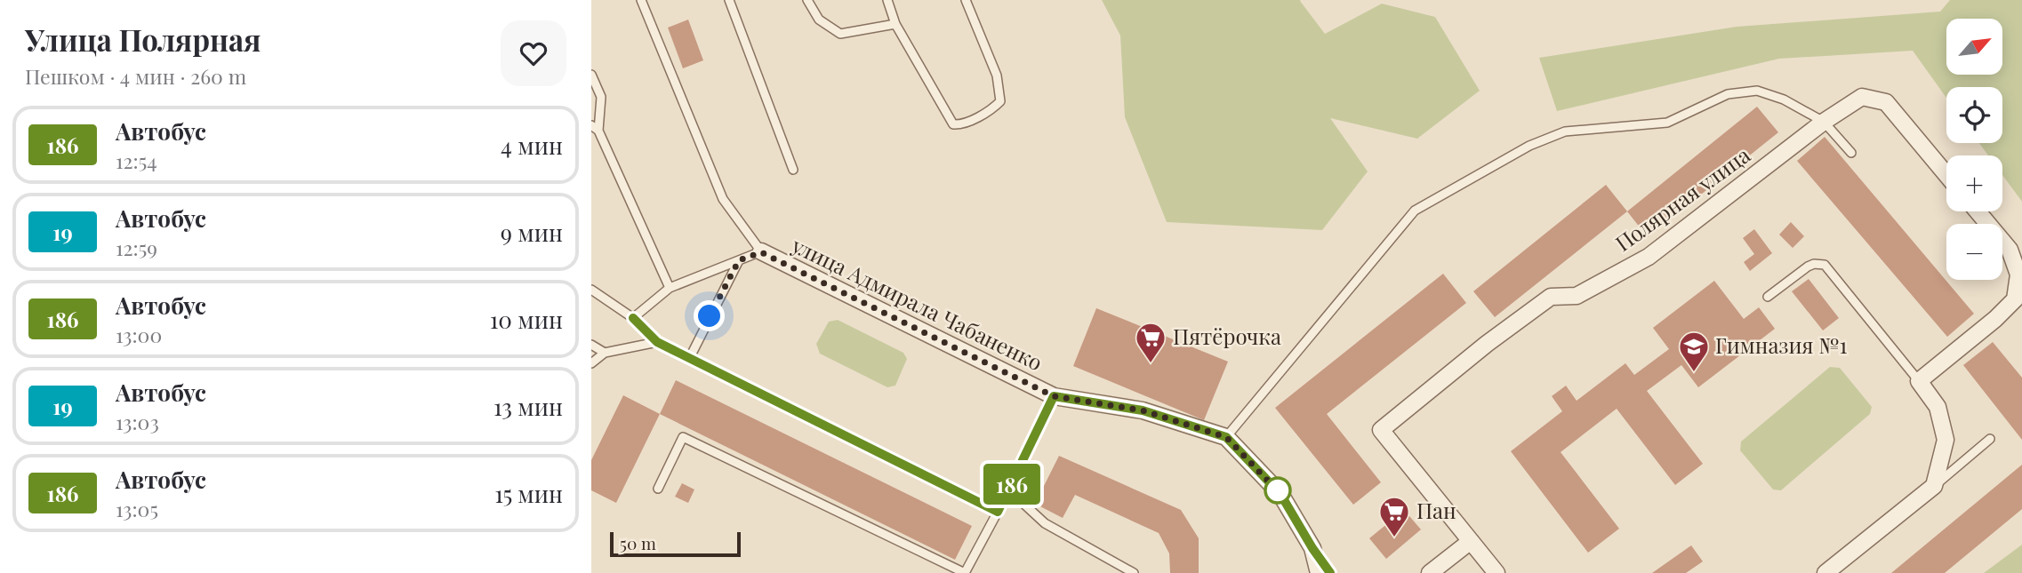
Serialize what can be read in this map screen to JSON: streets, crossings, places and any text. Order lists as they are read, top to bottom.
{
  "streets": {
    "street": ["Полярная улица", "улица Адмирала Чабаненко"]
  },
  "places": {
    "supermarket": ["Пятёрочка", "Пан"],
    "school or university": ["Гимназия №1"]
  },
  "lines": ["bus line 186"],
  "scale_bar": "50 m",
  "north": "top right",
  "page": {
    "heading": ["Улица Полярная", "Пешком · 4 мин · 260 m"],
    "on_map": "186",
    "map_buttons": ["+", "−"],
    "list": [
      {
        "mark": "186",
        "name": "Автобус",
        "note": "12:54",
        "value": "4 мин"
      },
      {
        "mark": "19",
        "name": "Автобус",
        "note": "12:59",
        "value": "9 мин"
      },
      {
        "mark": "186",
        "name": "Автобус",
        "note": "13:00",
        "value": "10 мин"
      },
      {
        "mark": "19",
        "name": "Автобус",
        "note": "13:03",
        "value": "13 мин"
      },
      {
        "mark": "186",
        "name": "Автобус",
        "note": "13:05",
        "value": "15 мин"
      }
    ],
    "scale": "50 m"
  }
}
